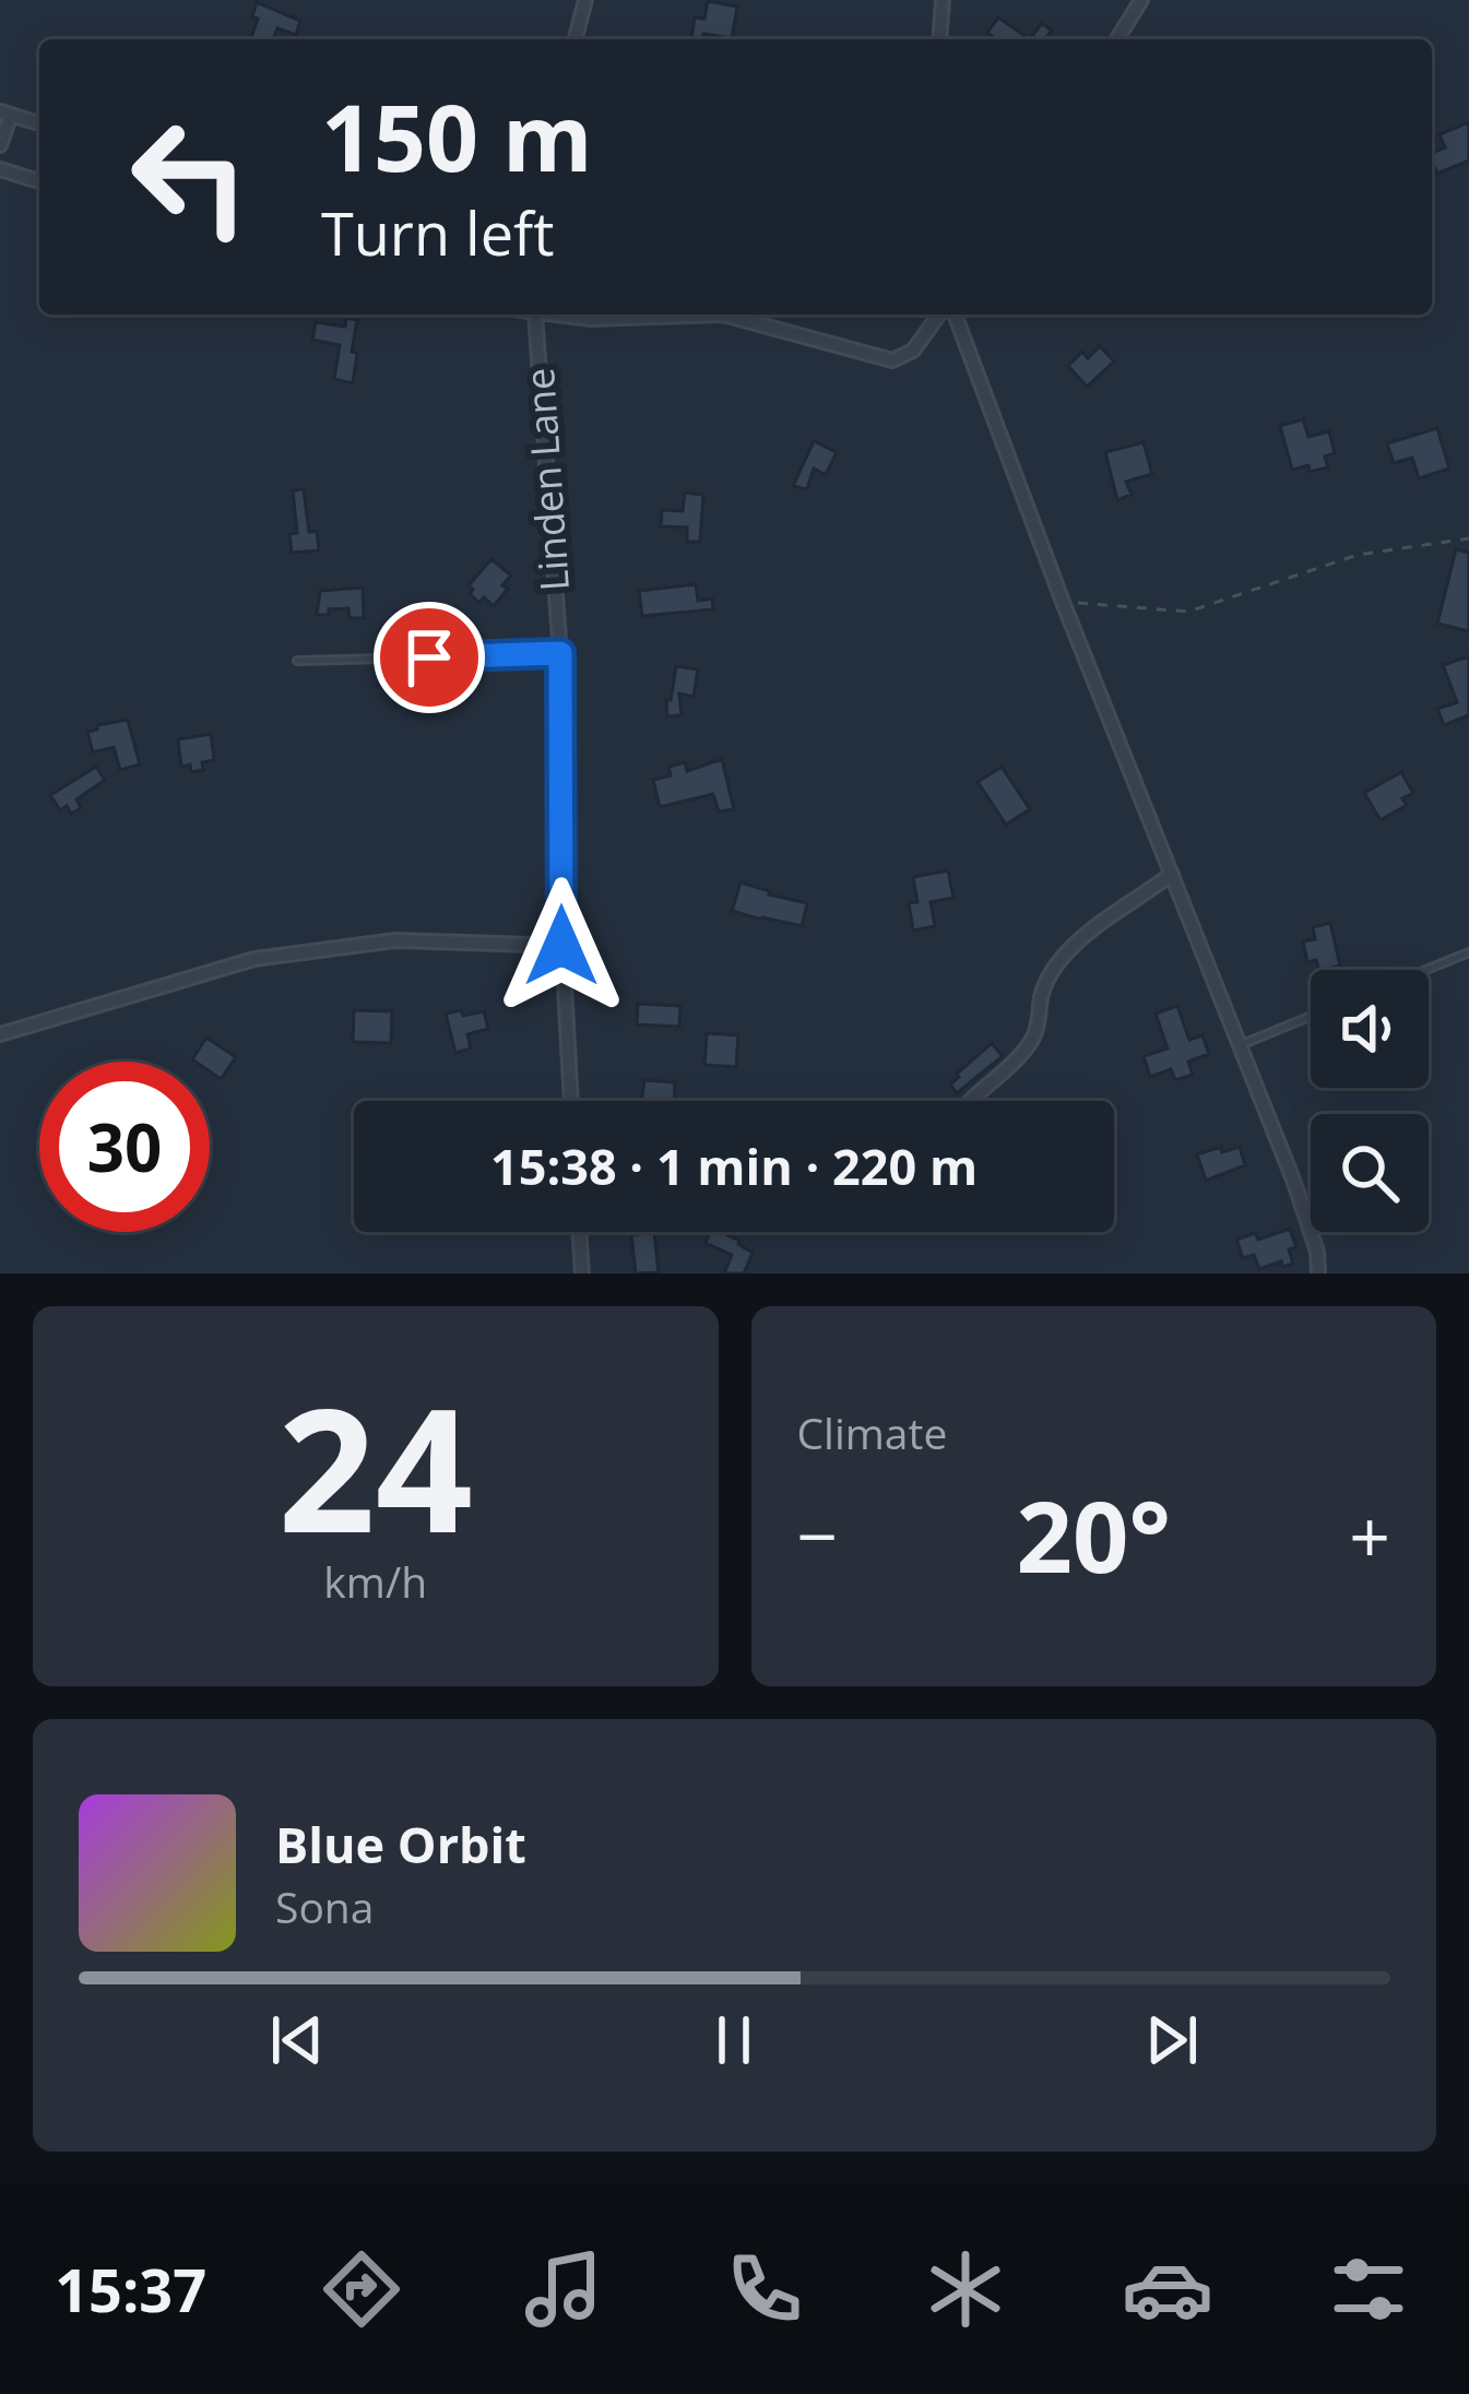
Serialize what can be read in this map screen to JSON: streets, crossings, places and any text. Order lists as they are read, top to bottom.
{
  "streets": {
    "street": ["Linden Lane"]
  },
  "page": {
    "turn": ["150 m", "Turn left"],
    "limit": "30",
    "trip": "15:38 · 1 min · 220 m",
    "tile": [
      ["24", "km/h"],
      "Climate"
    ],
    "heat": ["−", "20°", "+"],
    "song": ["Blue Orbit", "Sona"],
    "tabs": "15:37"
  }
}
